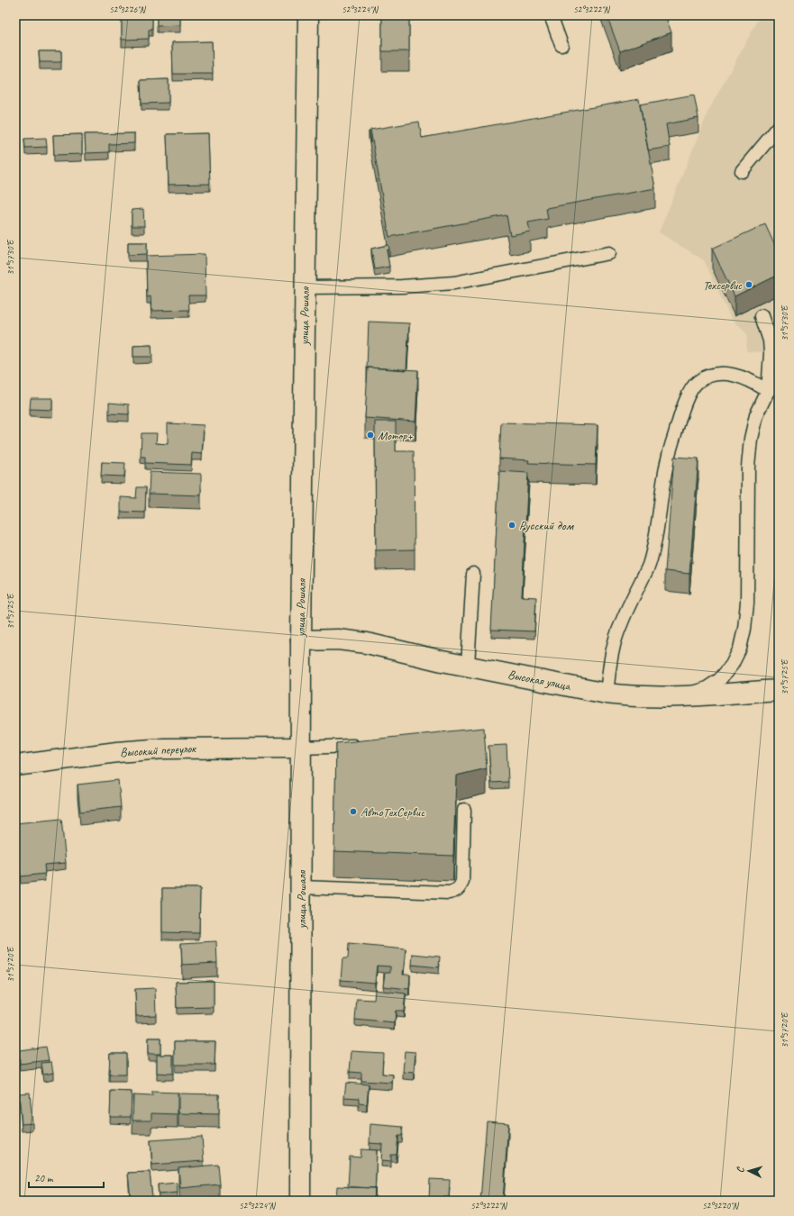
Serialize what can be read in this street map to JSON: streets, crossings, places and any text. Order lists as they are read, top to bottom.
{
  "streets": {
    "main road": ["улица Рошаля", "Высокая улица", "Высокий переулок"]
  },
  "crossings": [
    ["улица Рошаля", "Высокая улица"],
    ["улица Рошаля", "Высокий переулок"]
  ],
  "places": [
    "Техсервис",
    "Мотор+",
    "Русский дом",
    "АвтоТехСервис"
  ],
  "scale_bar": "20 m",
  "north": "left",
  "coordinates": [
    "52°32'26\"N",
    "52°32'24\"N",
    "52°32'22\"N",
    "31°57'30\"E",
    "31°57'25\"E",
    "31°57'20\"E",
    "52°32'20\"N"
  ]
}
